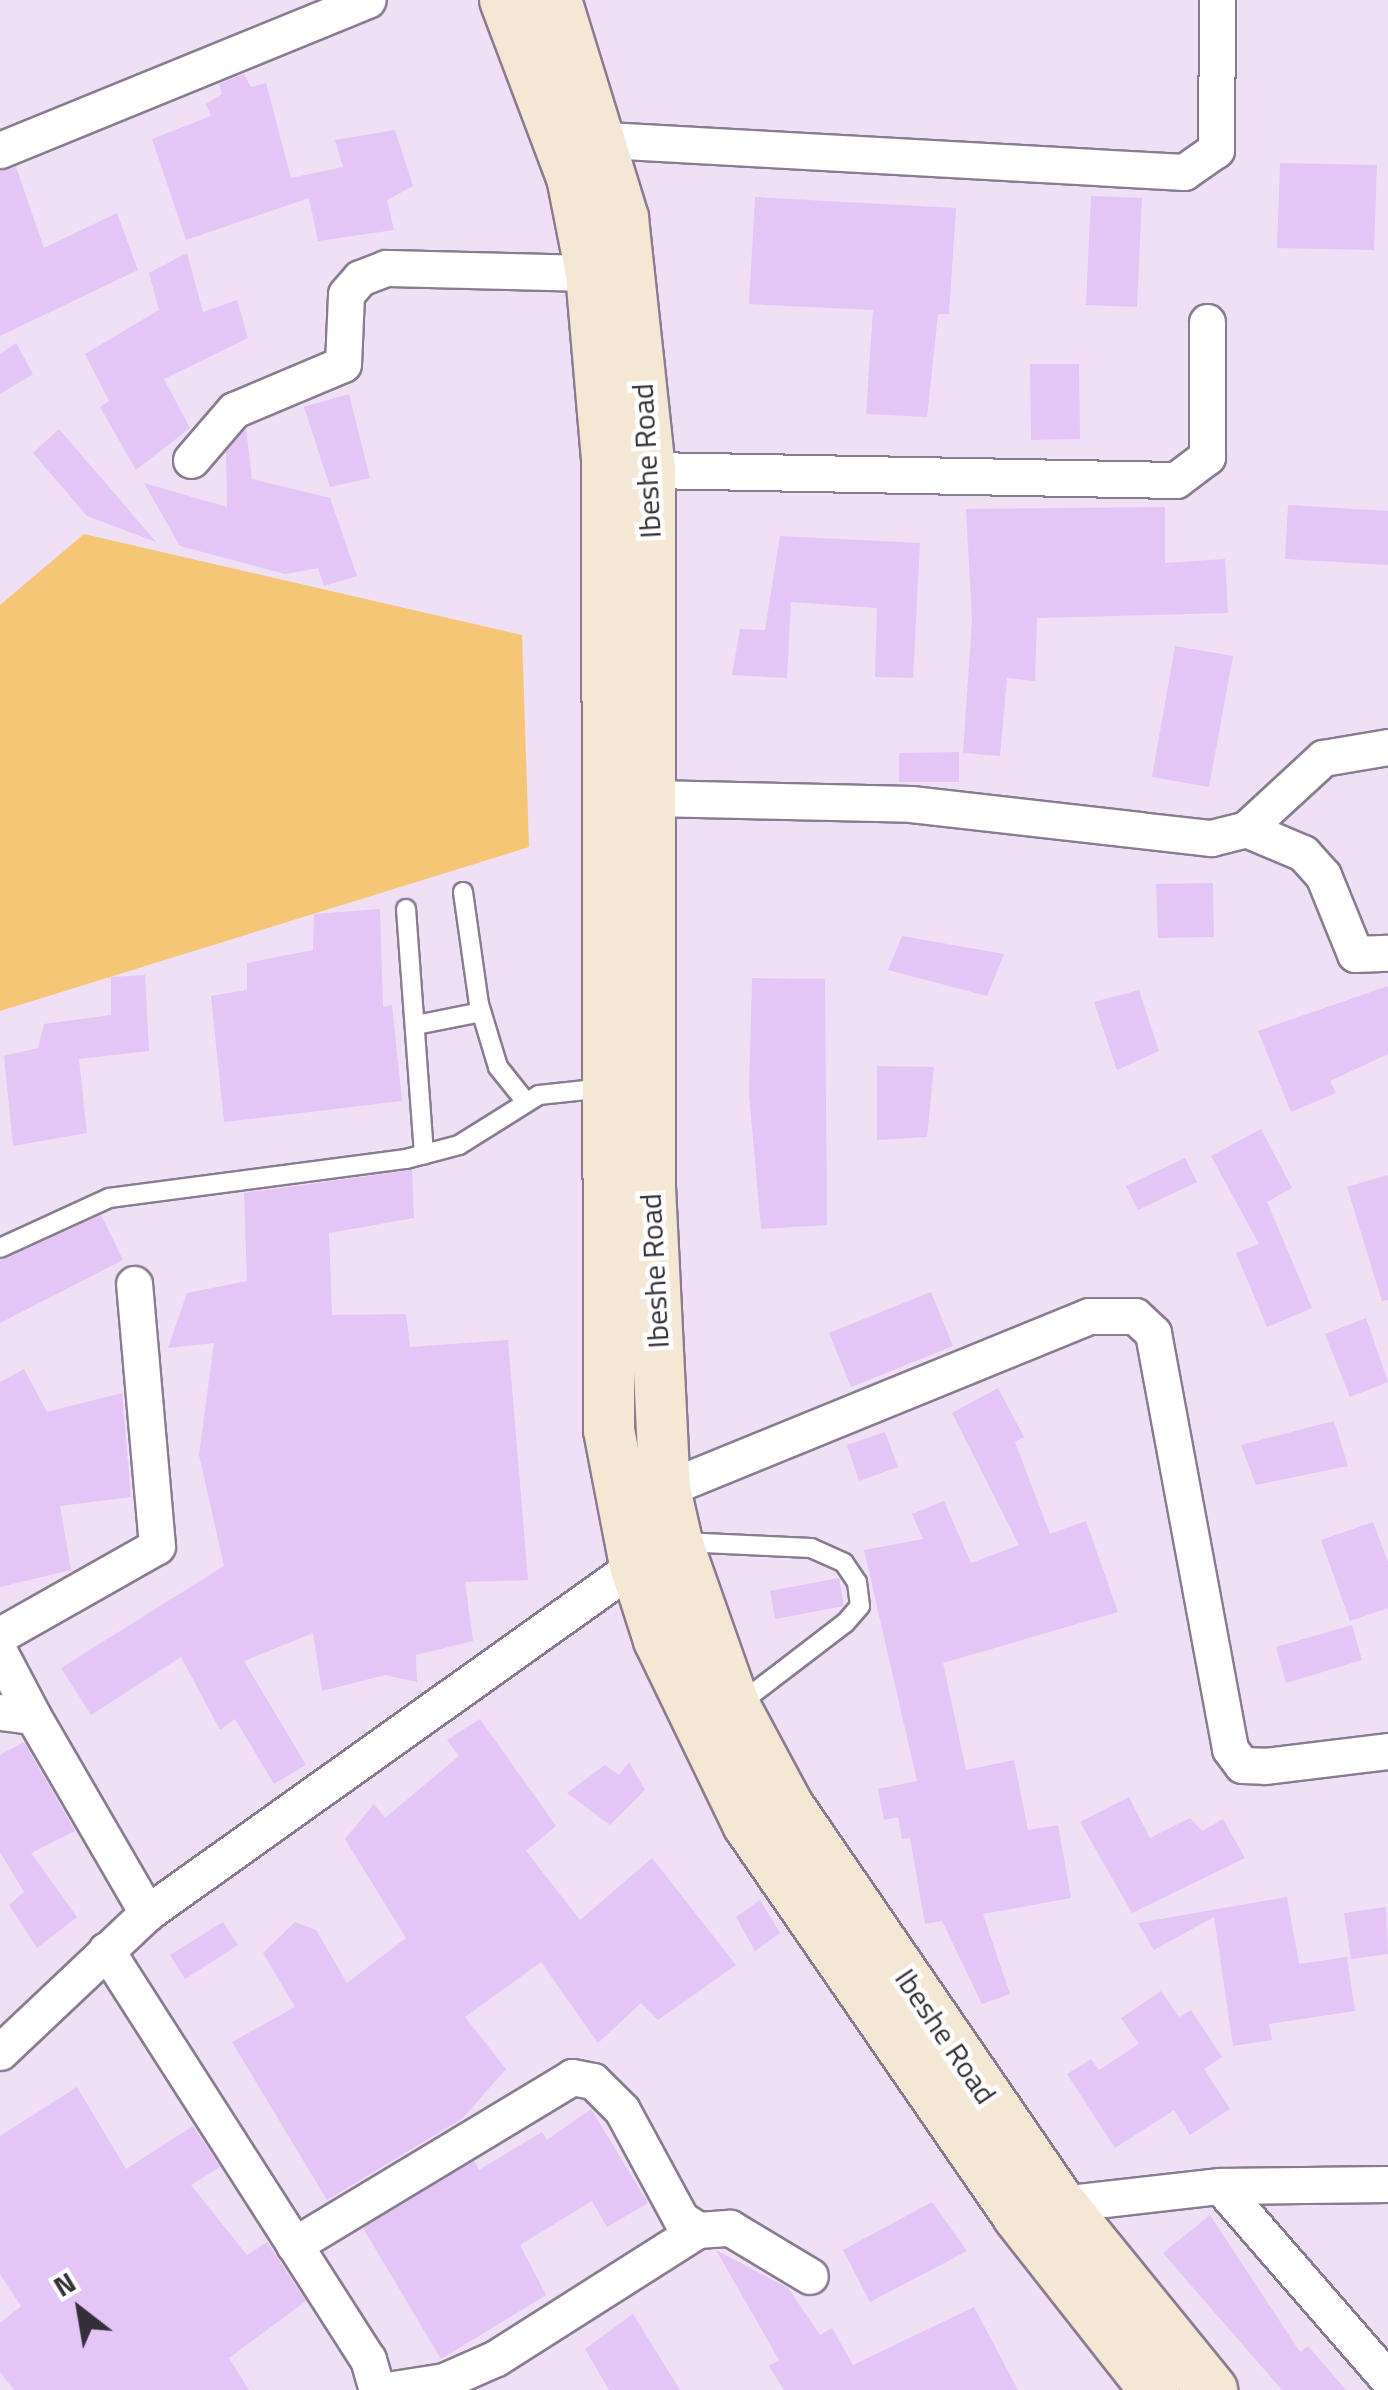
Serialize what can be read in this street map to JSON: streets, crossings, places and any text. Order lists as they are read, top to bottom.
{
  "streets": {
    "main road": ["Ibeshe Road"]
  },
  "north": "top left"
}
